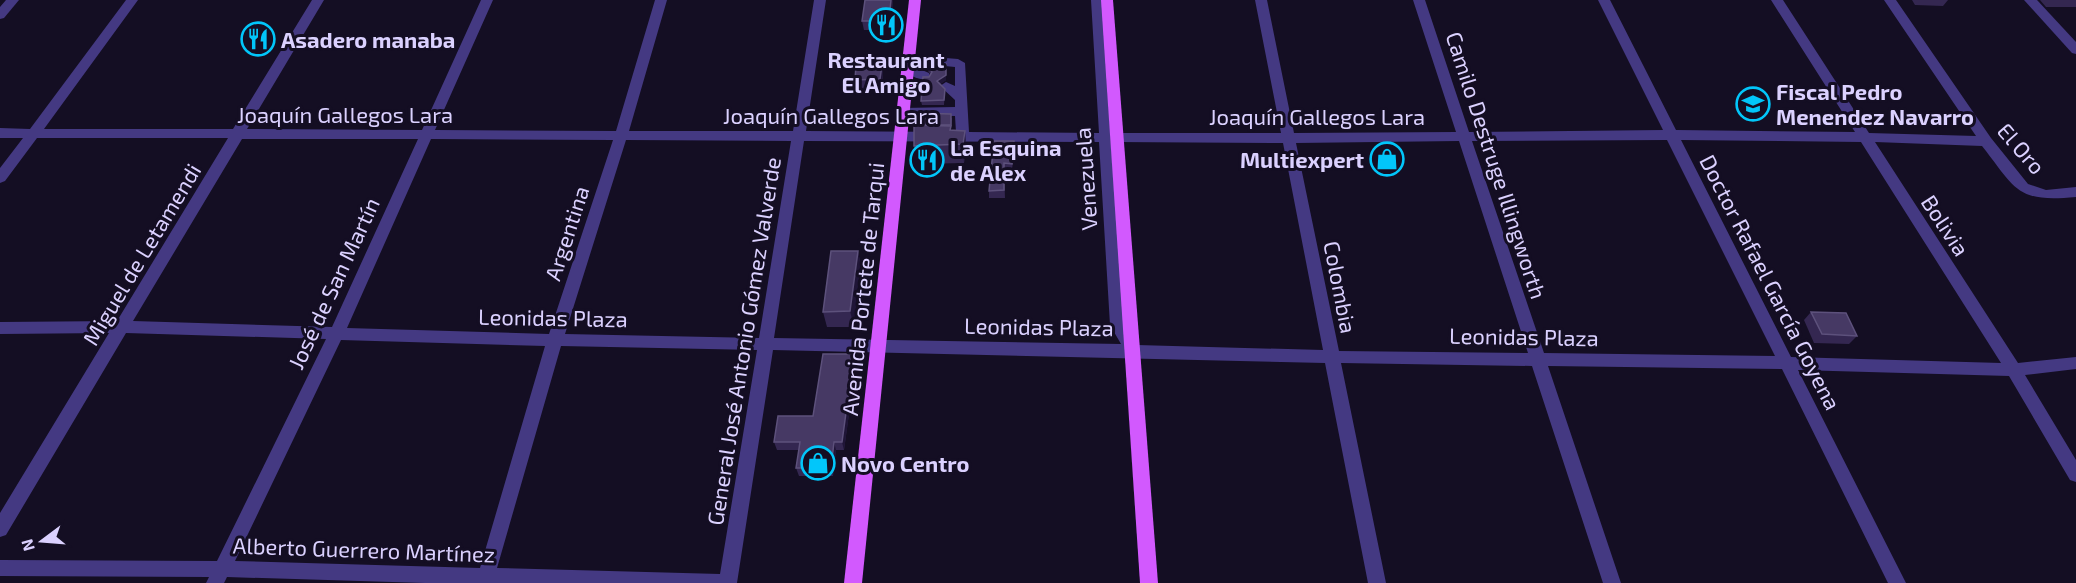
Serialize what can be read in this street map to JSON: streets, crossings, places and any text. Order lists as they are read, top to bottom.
{
  "streets": {
    "main road": ["Venezuela", "Avenida Portete de Tarqui"],
    "street": [
      "Joaquín Gallegos Lara",
      "El Oro",
      "Camilo Destruge Illingworth",
      "Bolivia",
      "Argentina",
      "Miguel de Letamendi",
      "Doctor Rafael García Goyena",
      "José de San Martín",
      "Colombia",
      "Leonidas Plaza",
      "General José Antonio Gómez Valverde",
      "Alberto Guerrero Martínez"
    ]
  },
  "crossings": [
    ["Joaquín Gallegos Lara", "El Oro"],
    ["Joaquín Gallegos Lara", "Camilo Destruge Illingworth"],
    ["Joaquín Gallegos Lara", "Venezuela"],
    ["Joaquín Gallegos Lara", "Bolivia"],
    ["Joaquín Gallegos Lara", "Argentina"],
    ["Joaquín Gallegos Lara", "Miguel de Letamendi"],
    ["Joaquín Gallegos Lara", "Doctor Rafael García Goyena"],
    ["Joaquín Gallegos Lara", "José de San Martín"],
    ["Joaquín Gallegos Lara", "Colombia"],
    ["Joaquín Gallegos Lara", "Avenida Portete de Tarqui"],
    ["Joaquín Gallegos Lara", "General José Antonio Gómez Valverde"],
    ["Camilo Destruge Illingworth", "Leonidas Plaza"],
    ["Venezuela", "Leonidas Plaza"],
    ["Bolivia", "Leonidas Plaza"],
    ["Argentina", "Leonidas Plaza"],
    ["Argentina", "Alberto Guerrero Martínez"],
    ["Miguel de Letamendi", "Leonidas Plaza"],
    ["Doctor Rafael García Goyena", "Leonidas Plaza"],
    ["José de San Martín", "Leonidas Plaza"],
    ["José de San Martín", "Alberto Guerrero Martínez"],
    ["Colombia", "Leonidas Plaza"],
    ["Avenida Portete de Tarqui", "Leonidas Plaza"],
    ["Leonidas Plaza", "General José Antonio Gómez Valverde"],
    ["General José Antonio Gómez Valverde", "Alberto Guerrero Martínez"]
  ],
  "places": {
    "restaurant": ["Restaurant El Amigo", "Asadero manaba", "La Esquina de Alex"],
    "school or university": ["Fiscal Pedro Menendez Navarro"],
    "shop": ["Multiexpert", "Novo Centro"]
  },
  "north": "left"
}
